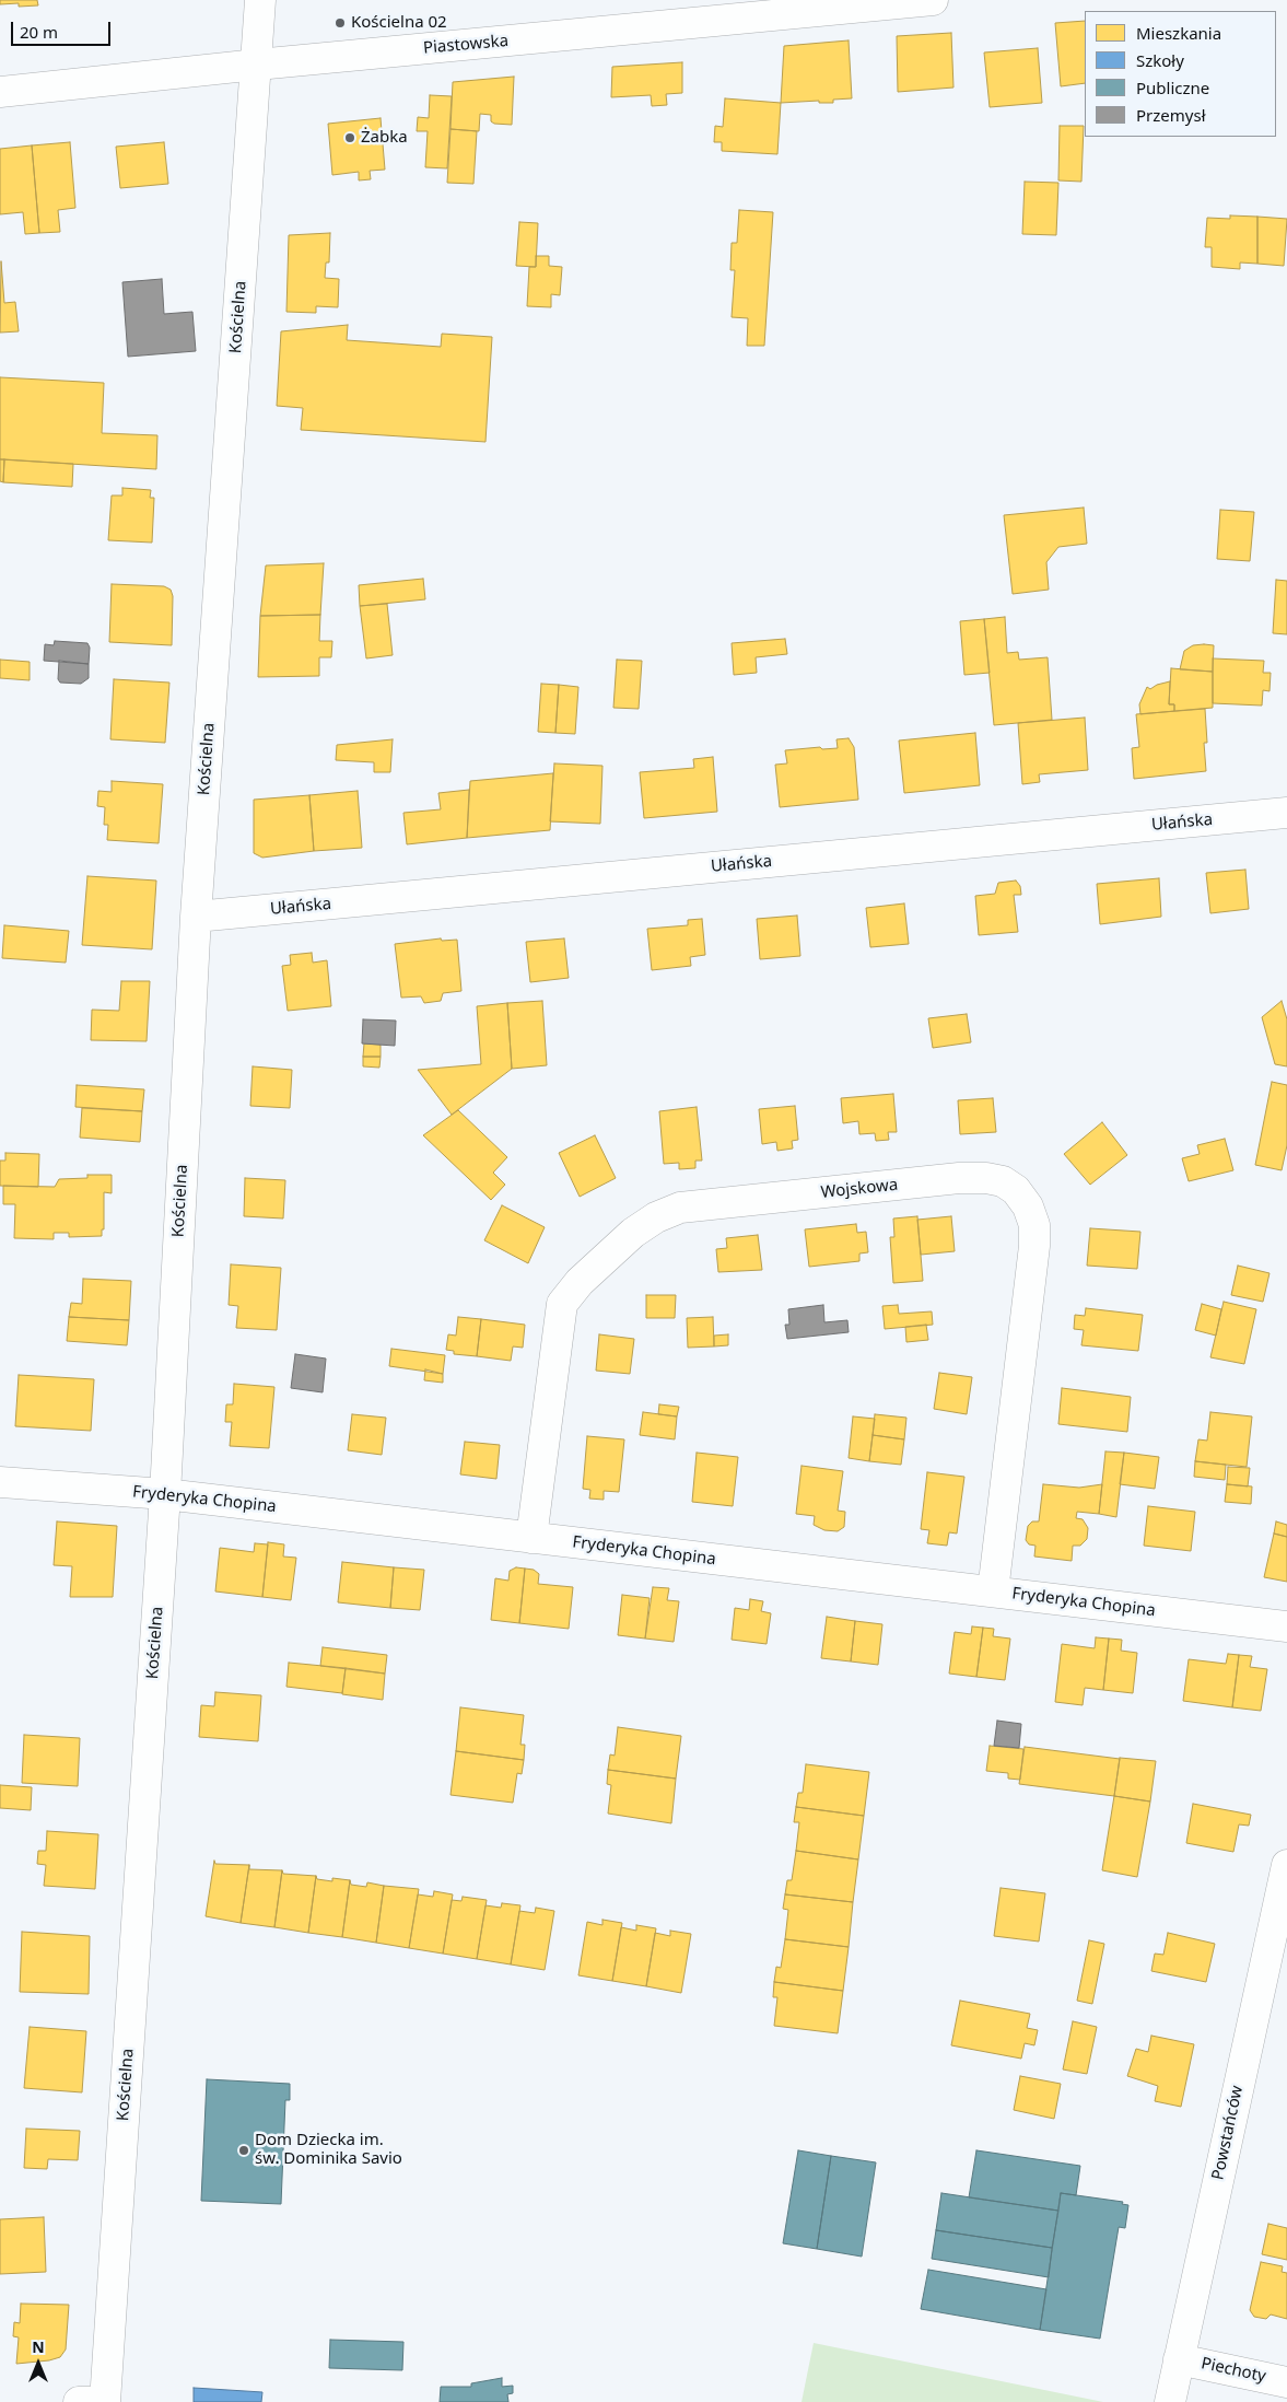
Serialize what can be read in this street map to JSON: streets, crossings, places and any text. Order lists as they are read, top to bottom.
{
  "streets": {
    "street": [
      "Piastowska",
      "Kościelna",
      "Ułańska",
      "Wojskowa",
      "Fryderyka Chopina",
      "Powstańców",
      "Piechoty"
    ]
  },
  "crossings": [
    ["Piastowska", "Kościelna"],
    ["Kościelna", "Ułańska"],
    ["Kościelna", "Fryderyka Chopina"],
    ["Wojskowa", "Fryderyka Chopina"],
    ["Powstańców", "Piechoty"]
  ],
  "places": ["Kościelna 02", "Żabka", "Dom Dziecka im. św. Dominika Savio"],
  "legend": [
    "Mieszkania",
    "Szkoły",
    "Publiczne",
    "Przemysł"
  ],
  "scale_bar": "20 m",
  "north": "top"
}
